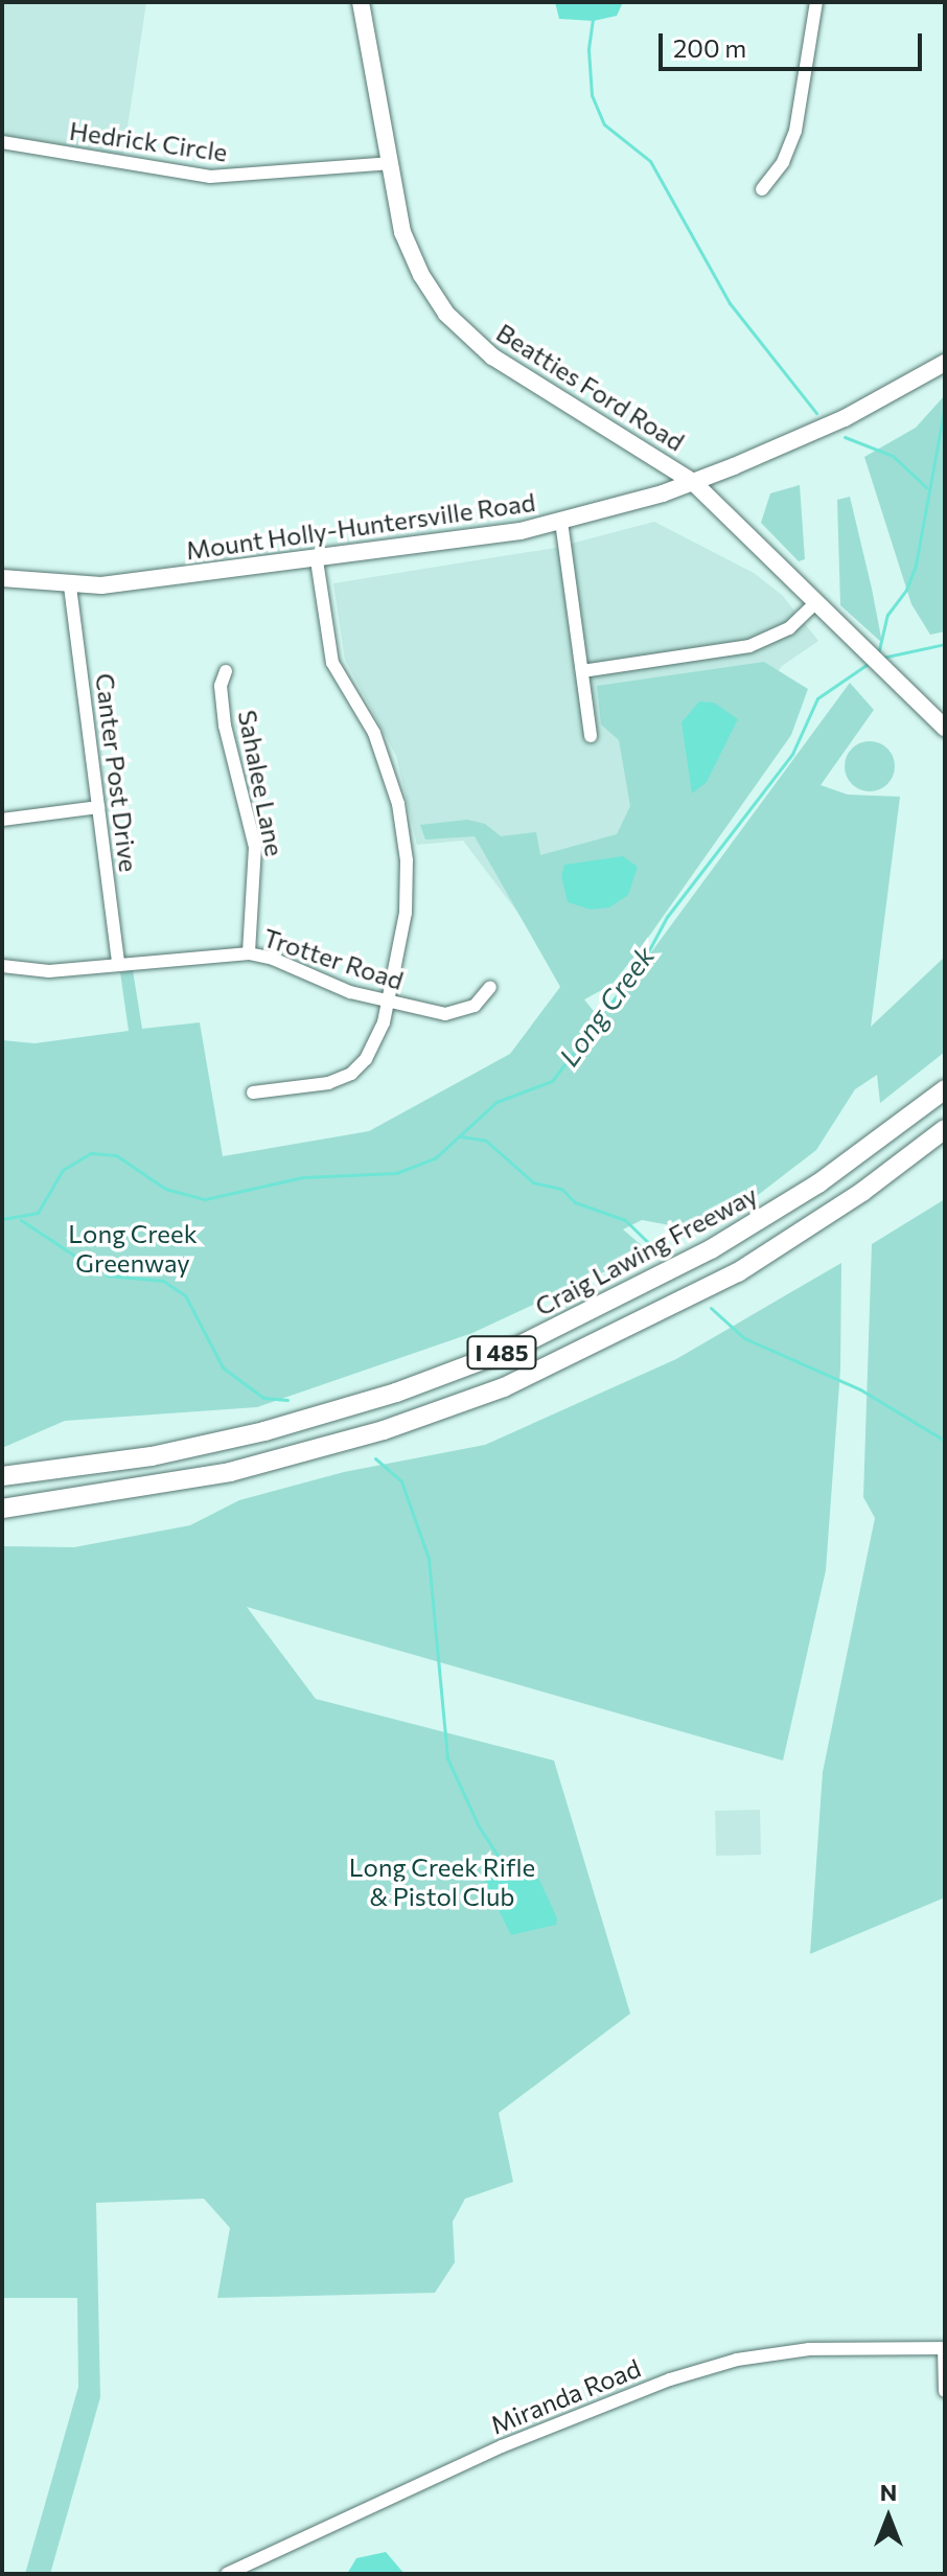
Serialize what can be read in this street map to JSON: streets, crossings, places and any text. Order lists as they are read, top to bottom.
{
  "streets": {
    "highway": ["Craig Lawing Freeway", "I 485"],
    "main road": ["Beatties Ford Road", "Mount Holly-Huntersville Road"],
    "street": [
      "Hedrick Circle",
      "Canter Post Drive",
      "Sahalee Lane",
      "Trotter Road",
      "Miranda Road"
    ]
  },
  "crossings": [
    ["Hedrick Circle", "Beatties Ford Road"],
    ["Beatties Ford Road", "Mount Holly-Huntersville Road"],
    ["Mount Holly-Huntersville Road", "Canter Post Drive"],
    ["Canter Post Drive", "Trotter Road"],
    ["Sahalee Lane", "Trotter Road"]
  ],
  "water": ["Long Creek"],
  "parks": ["Long Creek Greenway", "Long Creek Rifle & Pistol Club"],
  "scale_bar": "200 m",
  "north": "top"
}
